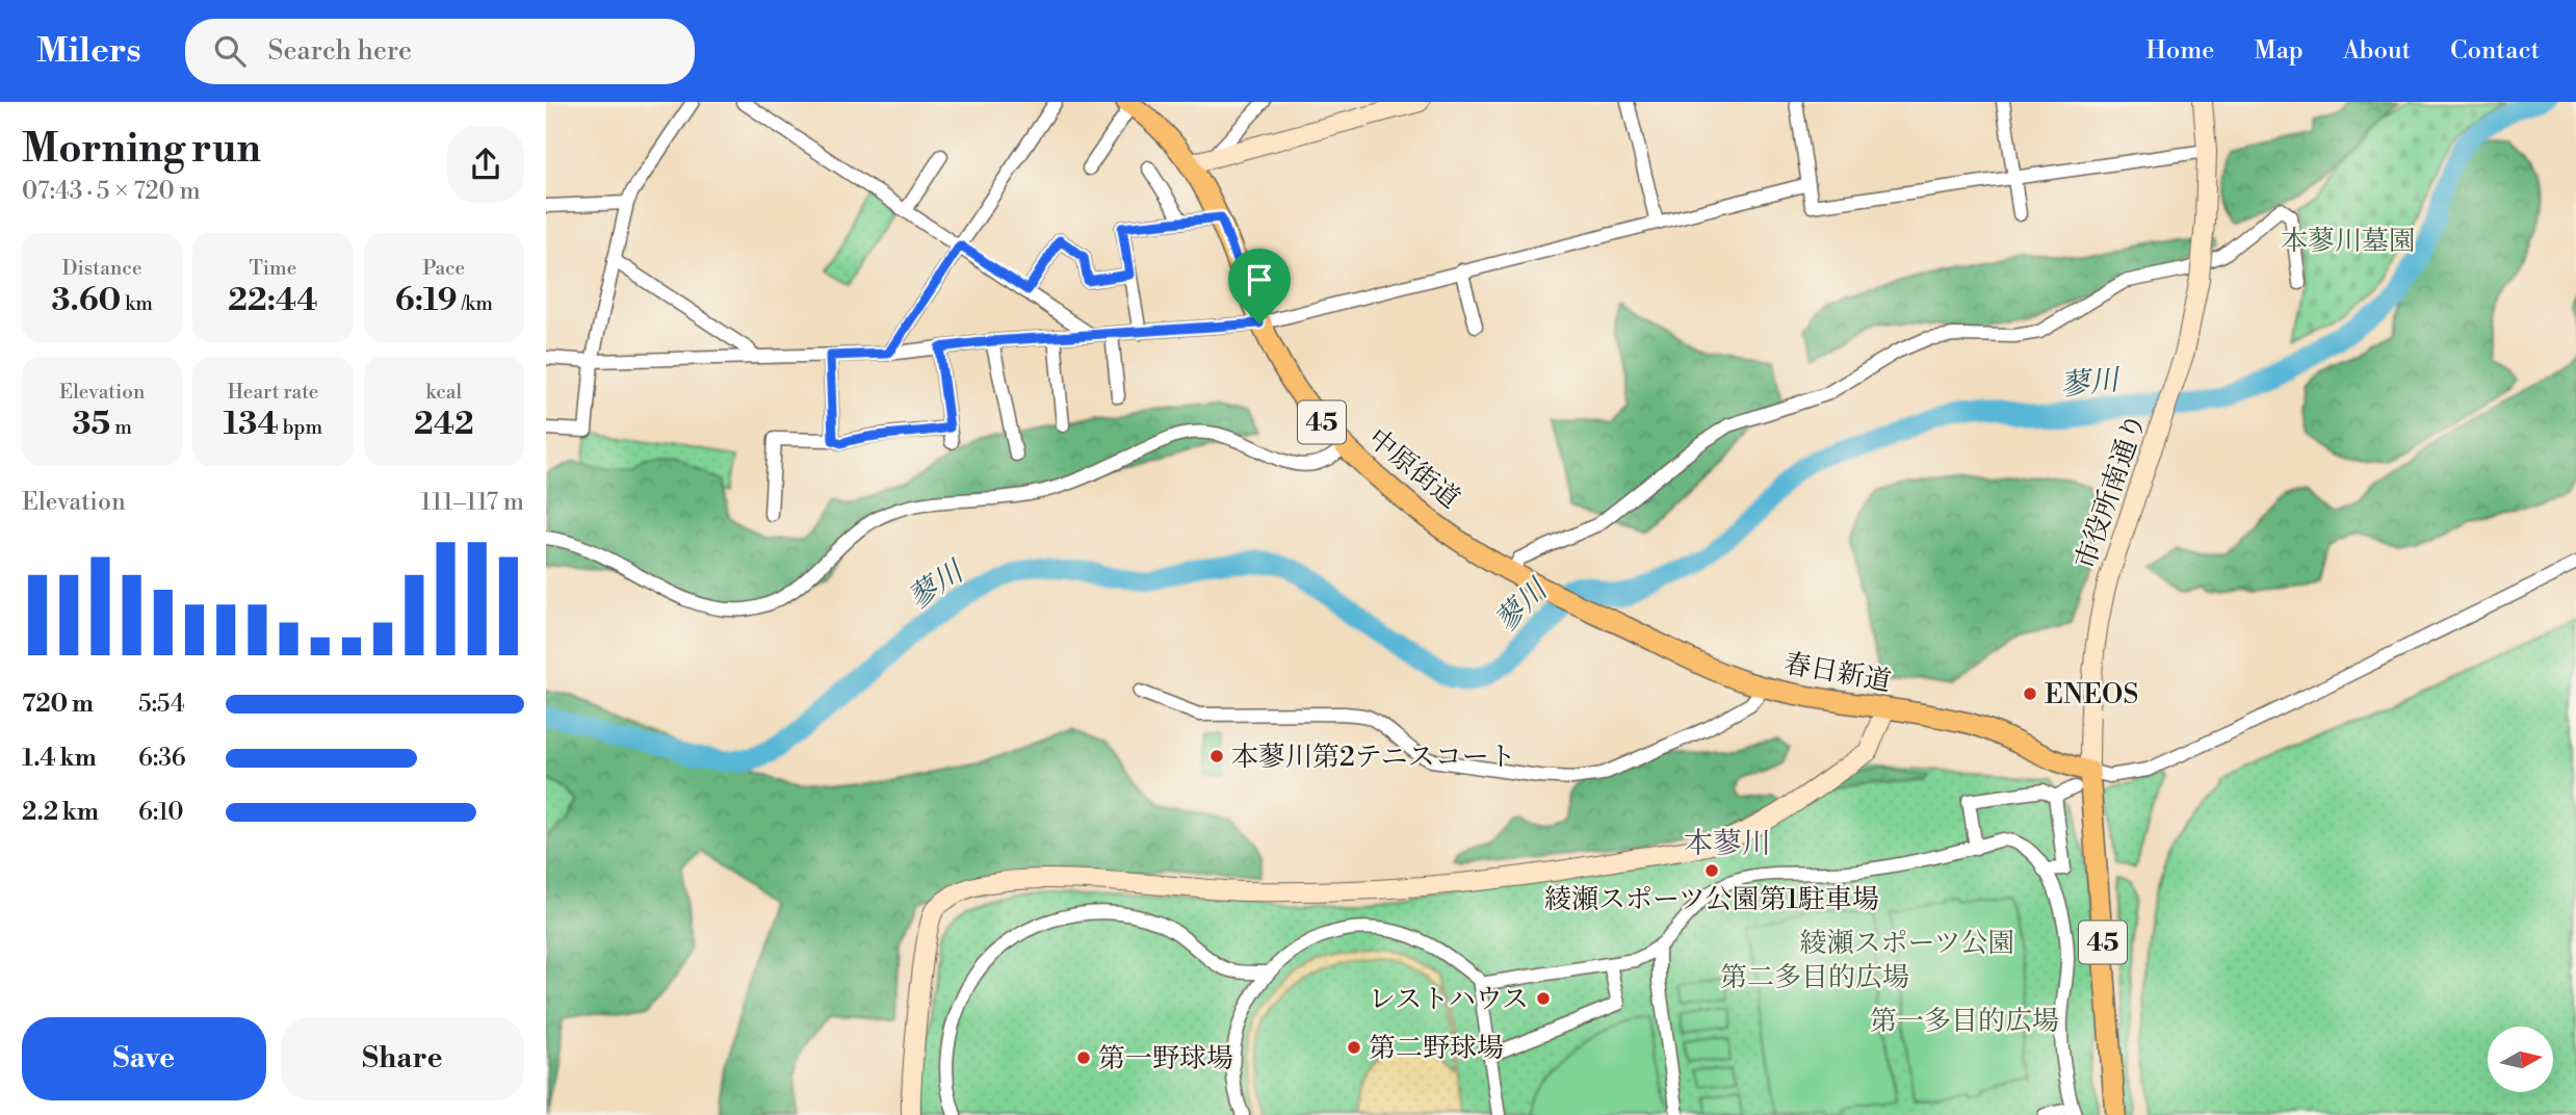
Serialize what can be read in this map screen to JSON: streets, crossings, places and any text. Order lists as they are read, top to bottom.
{
  "streets": {
    "main road": ["45", "中原街道", "春日新道"],
    "street": ["市役所南通り"]
  },
  "crossings": [
    ["45", "市役所南通り"],
    ["45", "春日新道"],
    ["中原街道", "春日新道"],
    ["市役所南通り", "春日新道"]
  ],
  "districts": ["本蓼川"],
  "water": ["蓼川"],
  "parks": [
    "本蓼川墓園",
    "綾瀬スポーツ公園",
    "第二多目的広場",
    "第一多目的広場"
  ],
  "places": [
    "ENEOS",
    "本蓼川第2テニスコート",
    "綾瀬スポーツ公園第1駐車場",
    "レストハウス",
    "第二野球場",
    "第一野球場"
  ],
  "north": "right",
  "page": {
    "header": "Milers",
    "search": "Search here",
    "nav": [
      "Home",
      "Map",
      "About",
      "Contact"
    ],
    "heading": ["Morning run", "07:43 · 5 × 720 m"],
    "stats": [
      ["Distance", "3.60 km"],
      ["Time", "22:44"],
      ["Pace", "6:19 /km"],
      ["Elevation", "35 m"],
      ["Heart rate", "134 bpm"],
      ["kcal", "242"]
    ],
    "chart": ["Elevation", "111–117 m"],
    "list": [
      {
        "name": "720 m",
        "note": "5:54"
      },
      {
        "name": "1.4 km",
        "note": "6:36"
      },
      {
        "name": "2.2 km",
        "note": "6:10"
      }
    ],
    "buttons": ["Save", "Share"]
  }
}
